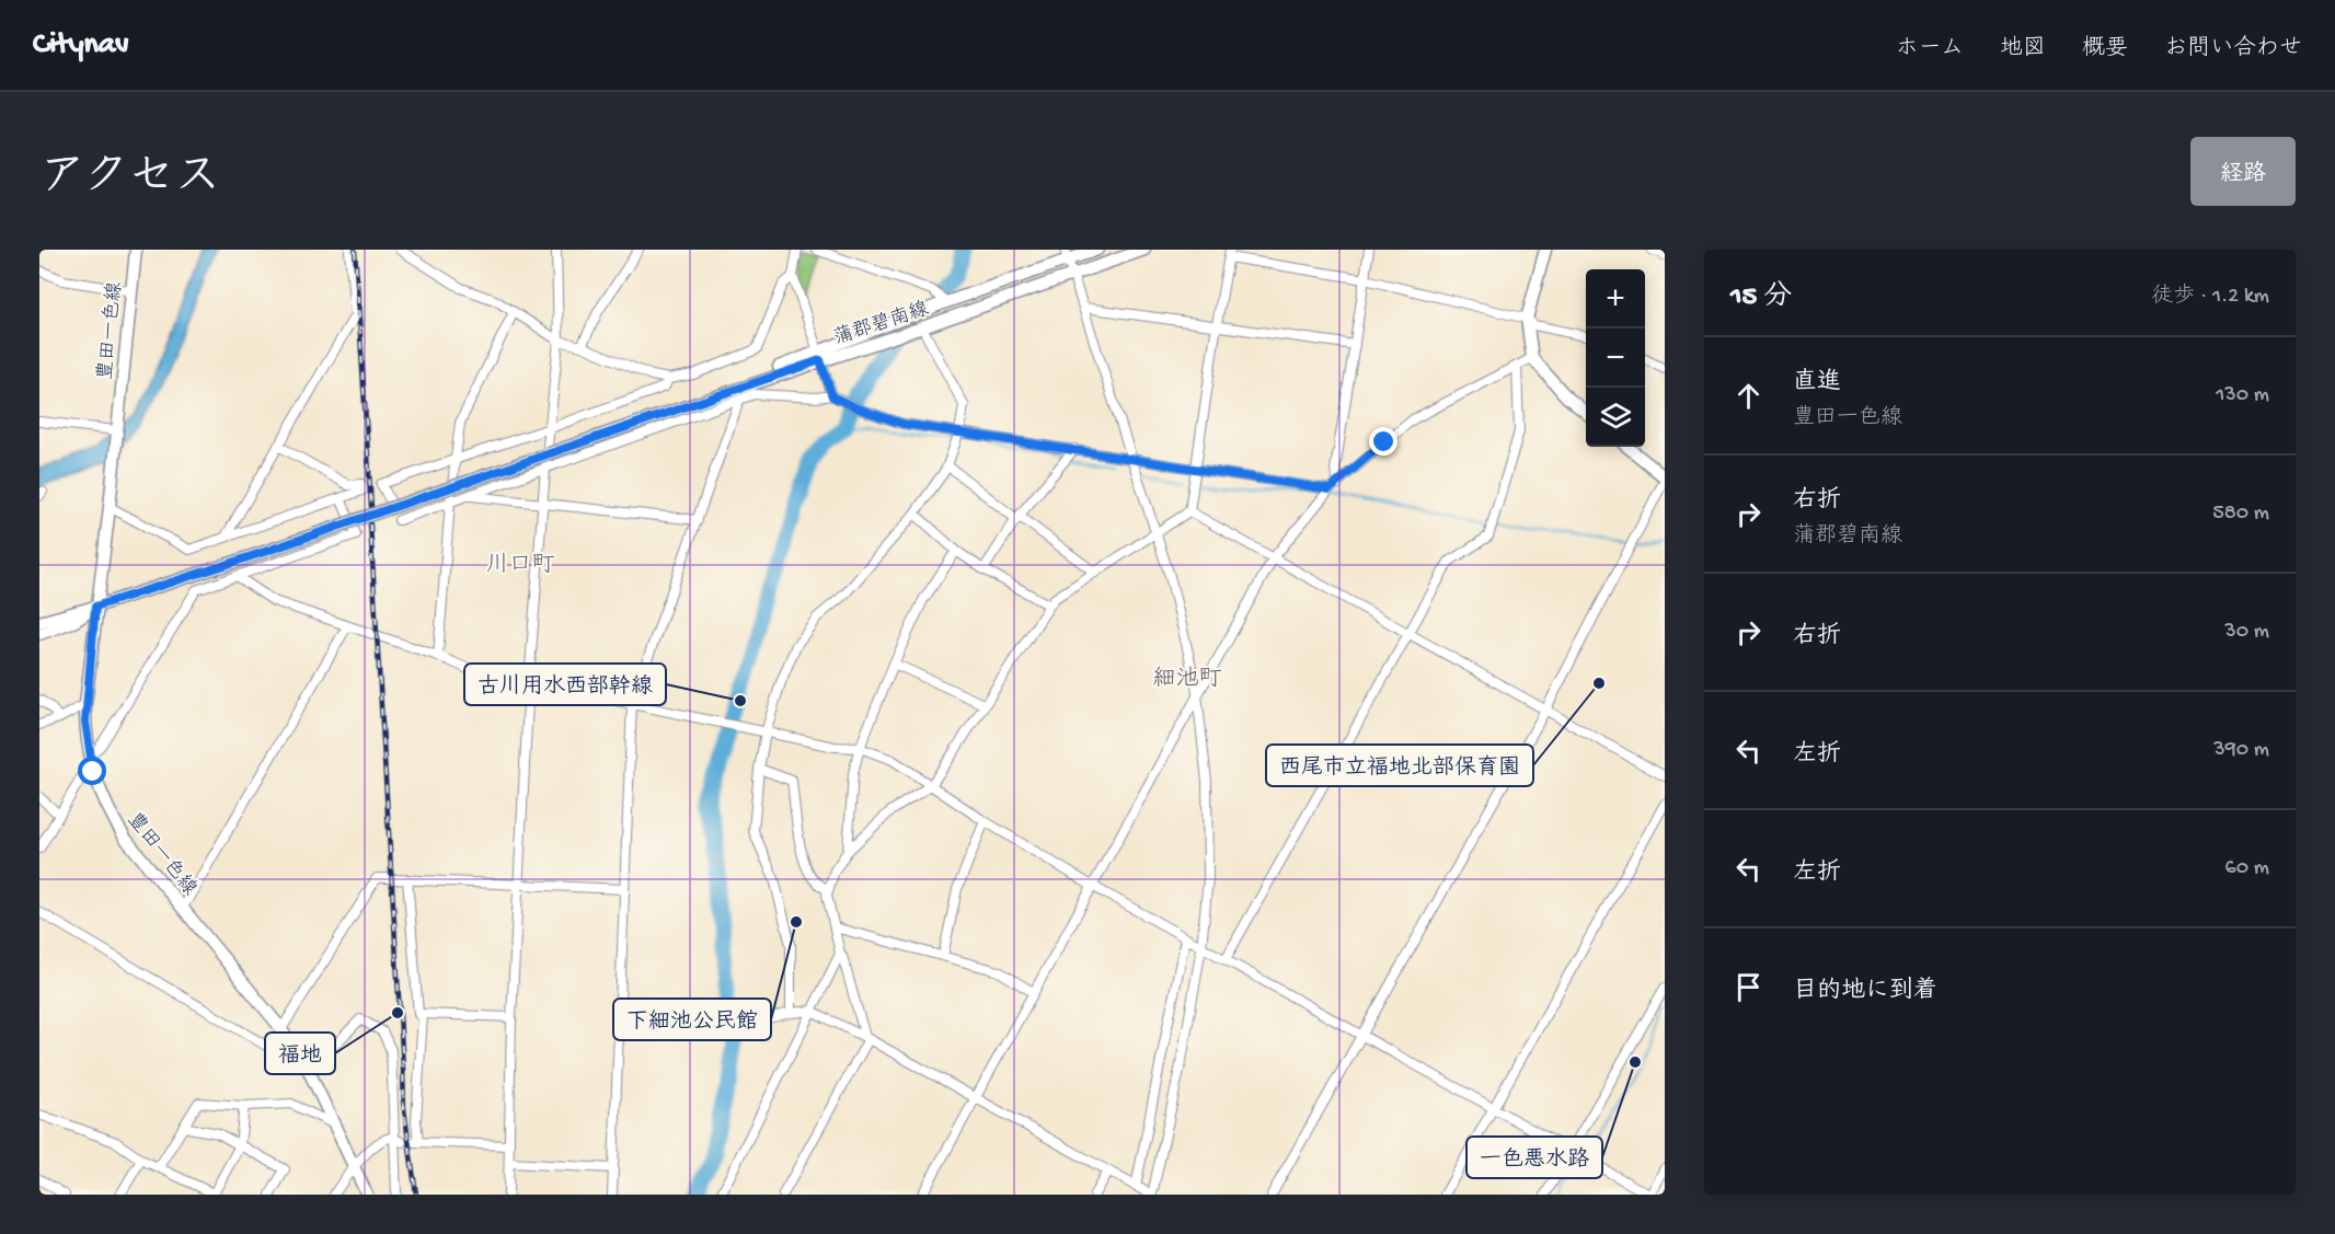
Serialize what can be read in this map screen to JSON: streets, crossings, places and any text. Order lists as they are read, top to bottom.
{
  "streets": {
    "main road": ["蒲郡碧南線", "豊田一色線"]
  },
  "crossings": [
    ["蒲郡碧南線", "豊田一色線"]
  ],
  "districts": ["川口町", "細池町"],
  "places": [
    "西尾市立福地北部保育園",
    "古川用水西部幹線",
    "下細池公民館",
    "福地",
    "一色悪水路"
  ],
  "page": {
    "header": "Citynav",
    "nav": [
      "ホーム",
      "地図",
      "概要",
      "お問い合わせ"
    ],
    "title": "アクセス",
    "buttons": "経路",
    "heading": ["15 分", "徒歩 · 1.2 km"],
    "map_buttons": ["+", "−"],
    "list": [
      ["直進", "豊田一色線", "130 m"],
      ["右折", "蒲郡碧南線", "580 m"],
      ["右折", "30 m"],
      ["左折", "390 m"],
      ["左折", "60 m"],
      "目的地に到着"
    ]
  }
}
